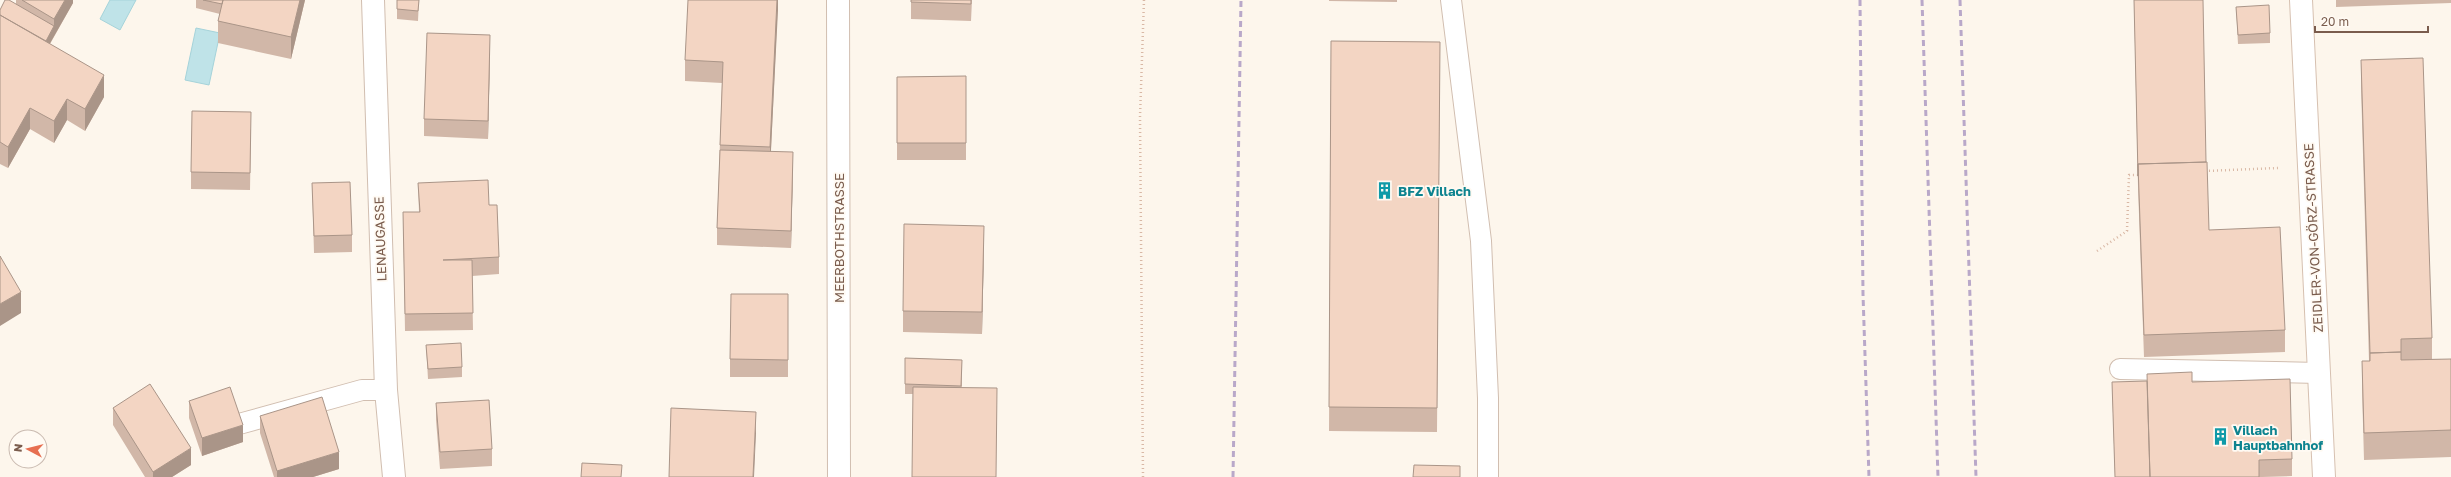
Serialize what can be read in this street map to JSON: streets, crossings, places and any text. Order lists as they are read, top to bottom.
{
  "streets": {
    "street": ["MEERBOTHSTRASSE", "ZEIDLER-VON-GÖRZ-STRASSE", "LENAUGASSE"]
  },
  "places": {
    "building": ["BFZ Villach", "Villach Hauptbahnhof"]
  },
  "scale_bar": "20 m",
  "north": "left"
}
